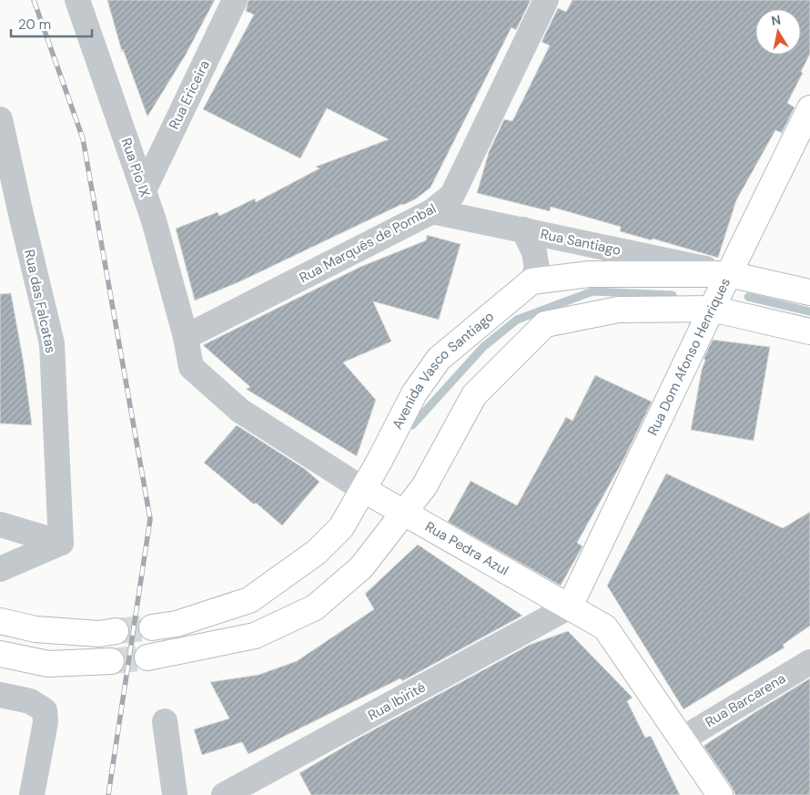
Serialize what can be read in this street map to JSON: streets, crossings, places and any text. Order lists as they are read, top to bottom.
{
  "streets": {
    "street": [
      "Rua Ericeira",
      "Rua Pio IX",
      "Rua Santiago",
      "Rua Marquês de Pombal",
      "Rua das Falcatas",
      "Rua Dom Afonso Henriques",
      "Avenida Vasco Santiago",
      "Rua Pedra Azul",
      "Rua Barcarena",
      "Rua Ibirité"
    ]
  },
  "crossings": [
    ["Rua Ericeira", "Rua Pio IX"],
    ["Rua Pio IX", "Rua Marquês de Pombal"],
    ["Rua Pio IX", "Rua Pedra Azul"],
    ["Rua Santiago", "Rua Marquês de Pombal"],
    ["Rua Santiago", "Rua Dom Afonso Henriques"],
    ["Rua Marquês de Pombal", "Rua Pedra Azul"],
    ["Rua Dom Afonso Henriques", "Rua Pedra Azul"],
    ["Rua Dom Afonso Henriques", "Rua Ibirité"],
    ["Avenida Vasco Santiago", "Rua Pedra Azul"],
    ["Rua Pedra Azul", "Rua Barcarena"],
    ["Rua Pedra Azul", "Rua Ibirité"]
  ],
  "scale_bar": "20 m",
  "north": "top"
}
